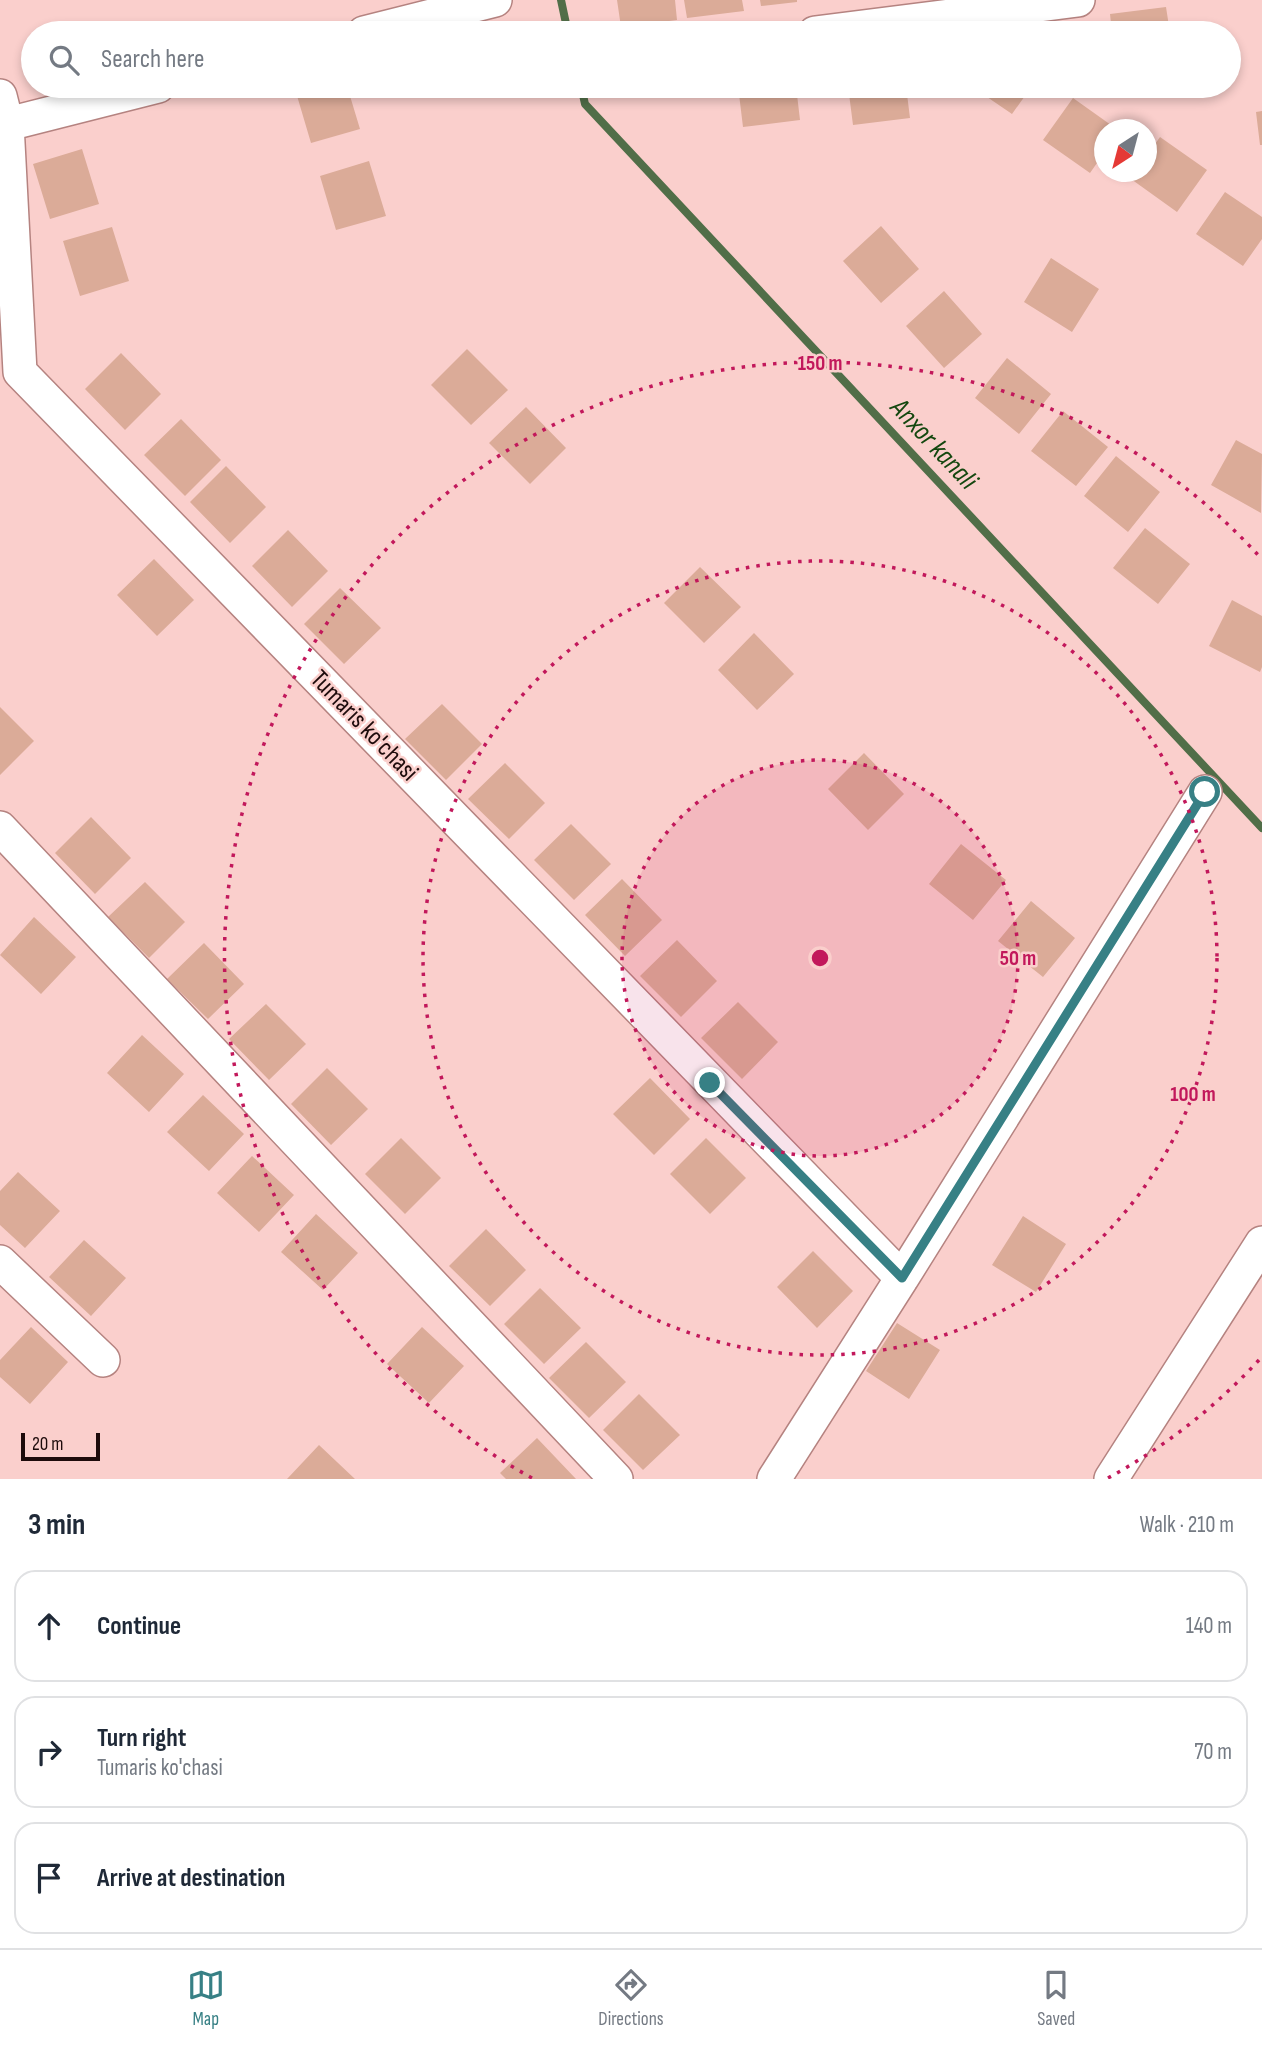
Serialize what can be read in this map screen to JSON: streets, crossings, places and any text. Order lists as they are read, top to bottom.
{
  "streets": {
    "street": ["Tumaris ko'chasi"]
  },
  "water": ["Anxor kanali"],
  "scale_bar": "20 m",
  "north": "bottom left",
  "page": {
    "search": "Search here",
    "scale": "20 m",
    "heading": ["3 min", "Walk · 210 m"],
    "list": [
      ["Continue", "140 m"],
      ["Turn right", "Tumaris ko'chasi", "70 m"],
      "Arrive at destination"
    ],
    "nav": ["Map", "Directions", "Saved"]
  },
  "rings": ["150 m", "50 m", "100 m"]
}
